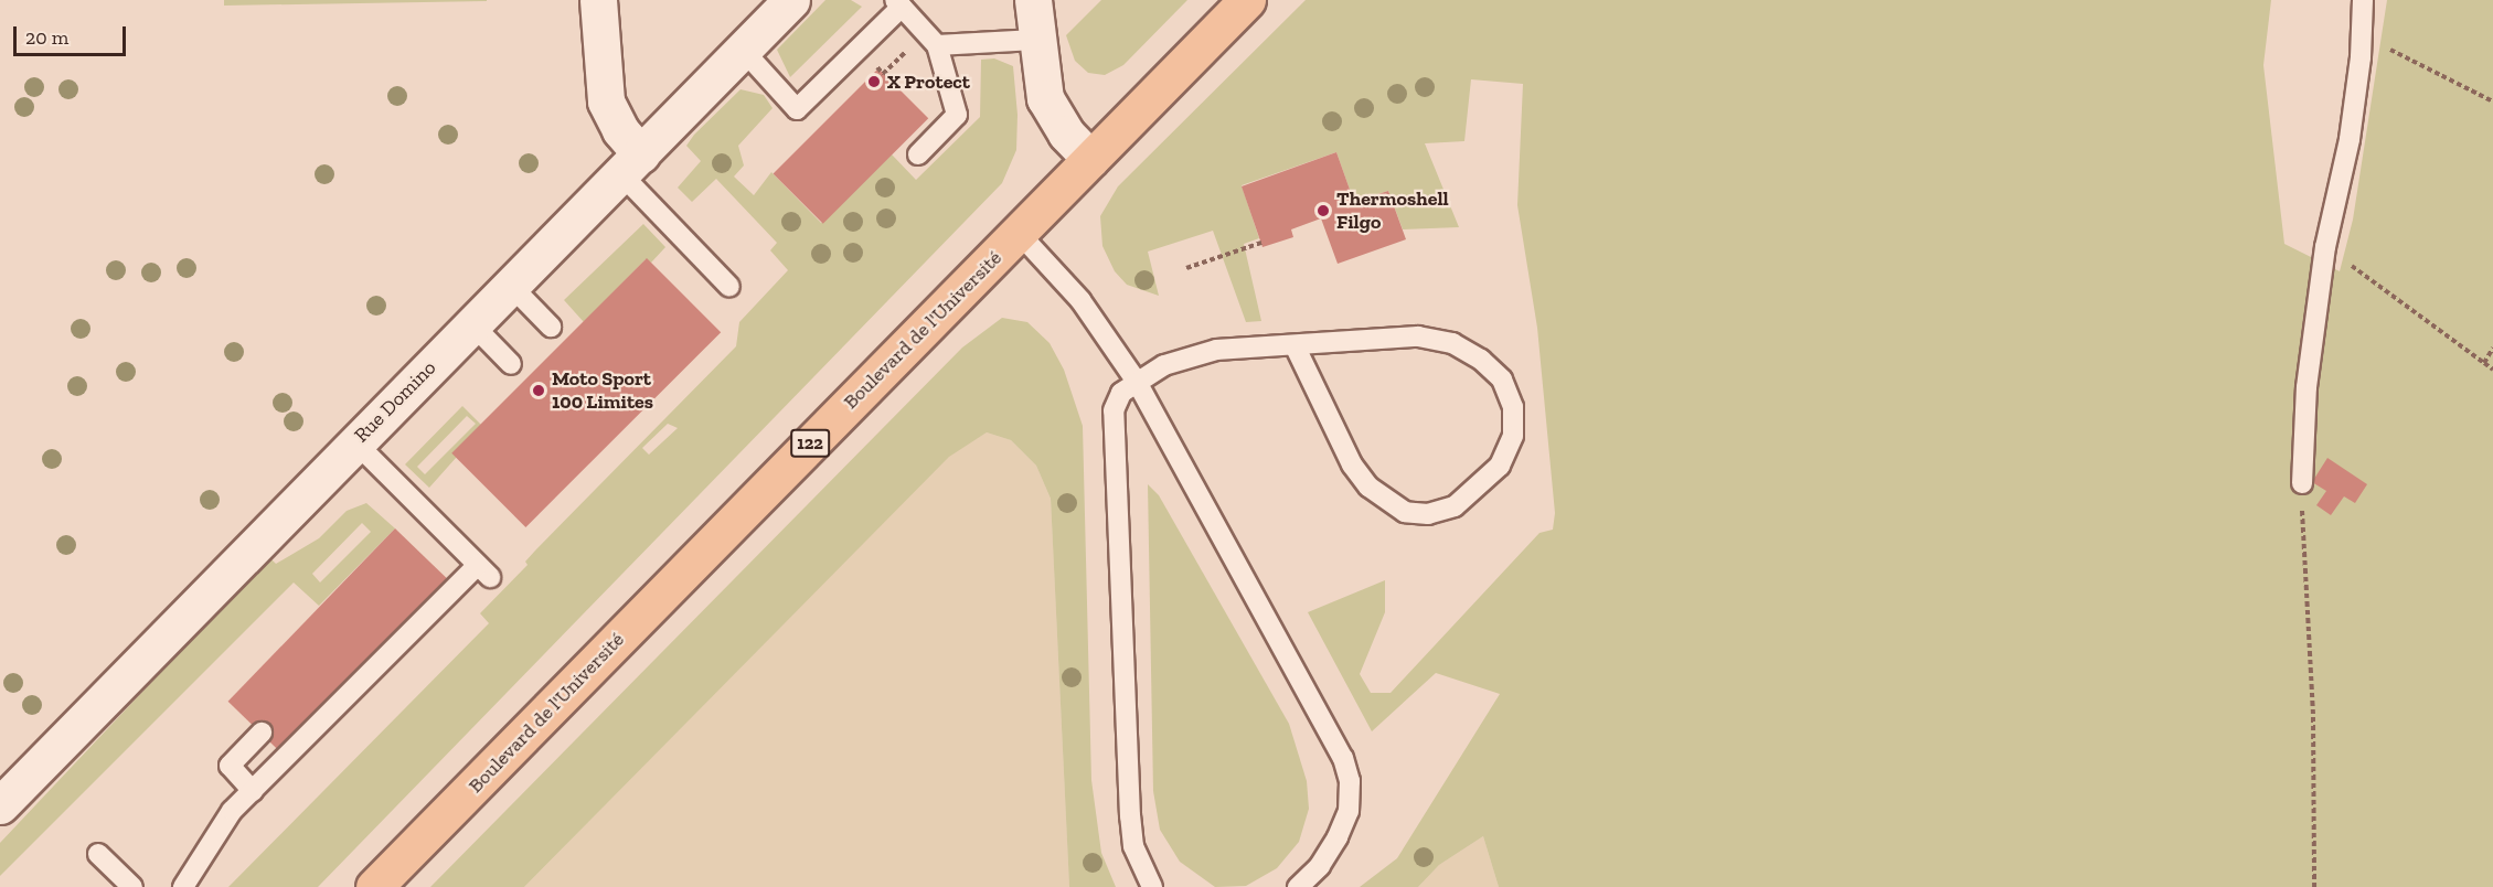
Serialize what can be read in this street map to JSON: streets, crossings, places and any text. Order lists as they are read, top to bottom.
{
  "streets": {
    "main road": ["Boulevard de l'Université", "122"],
    "street": ["Rue Domino"]
  },
  "places": ["X Protect", "Thermoshell Filgo", "Moto Sport 100 Limites"],
  "scale_bar": "20 m"
}
